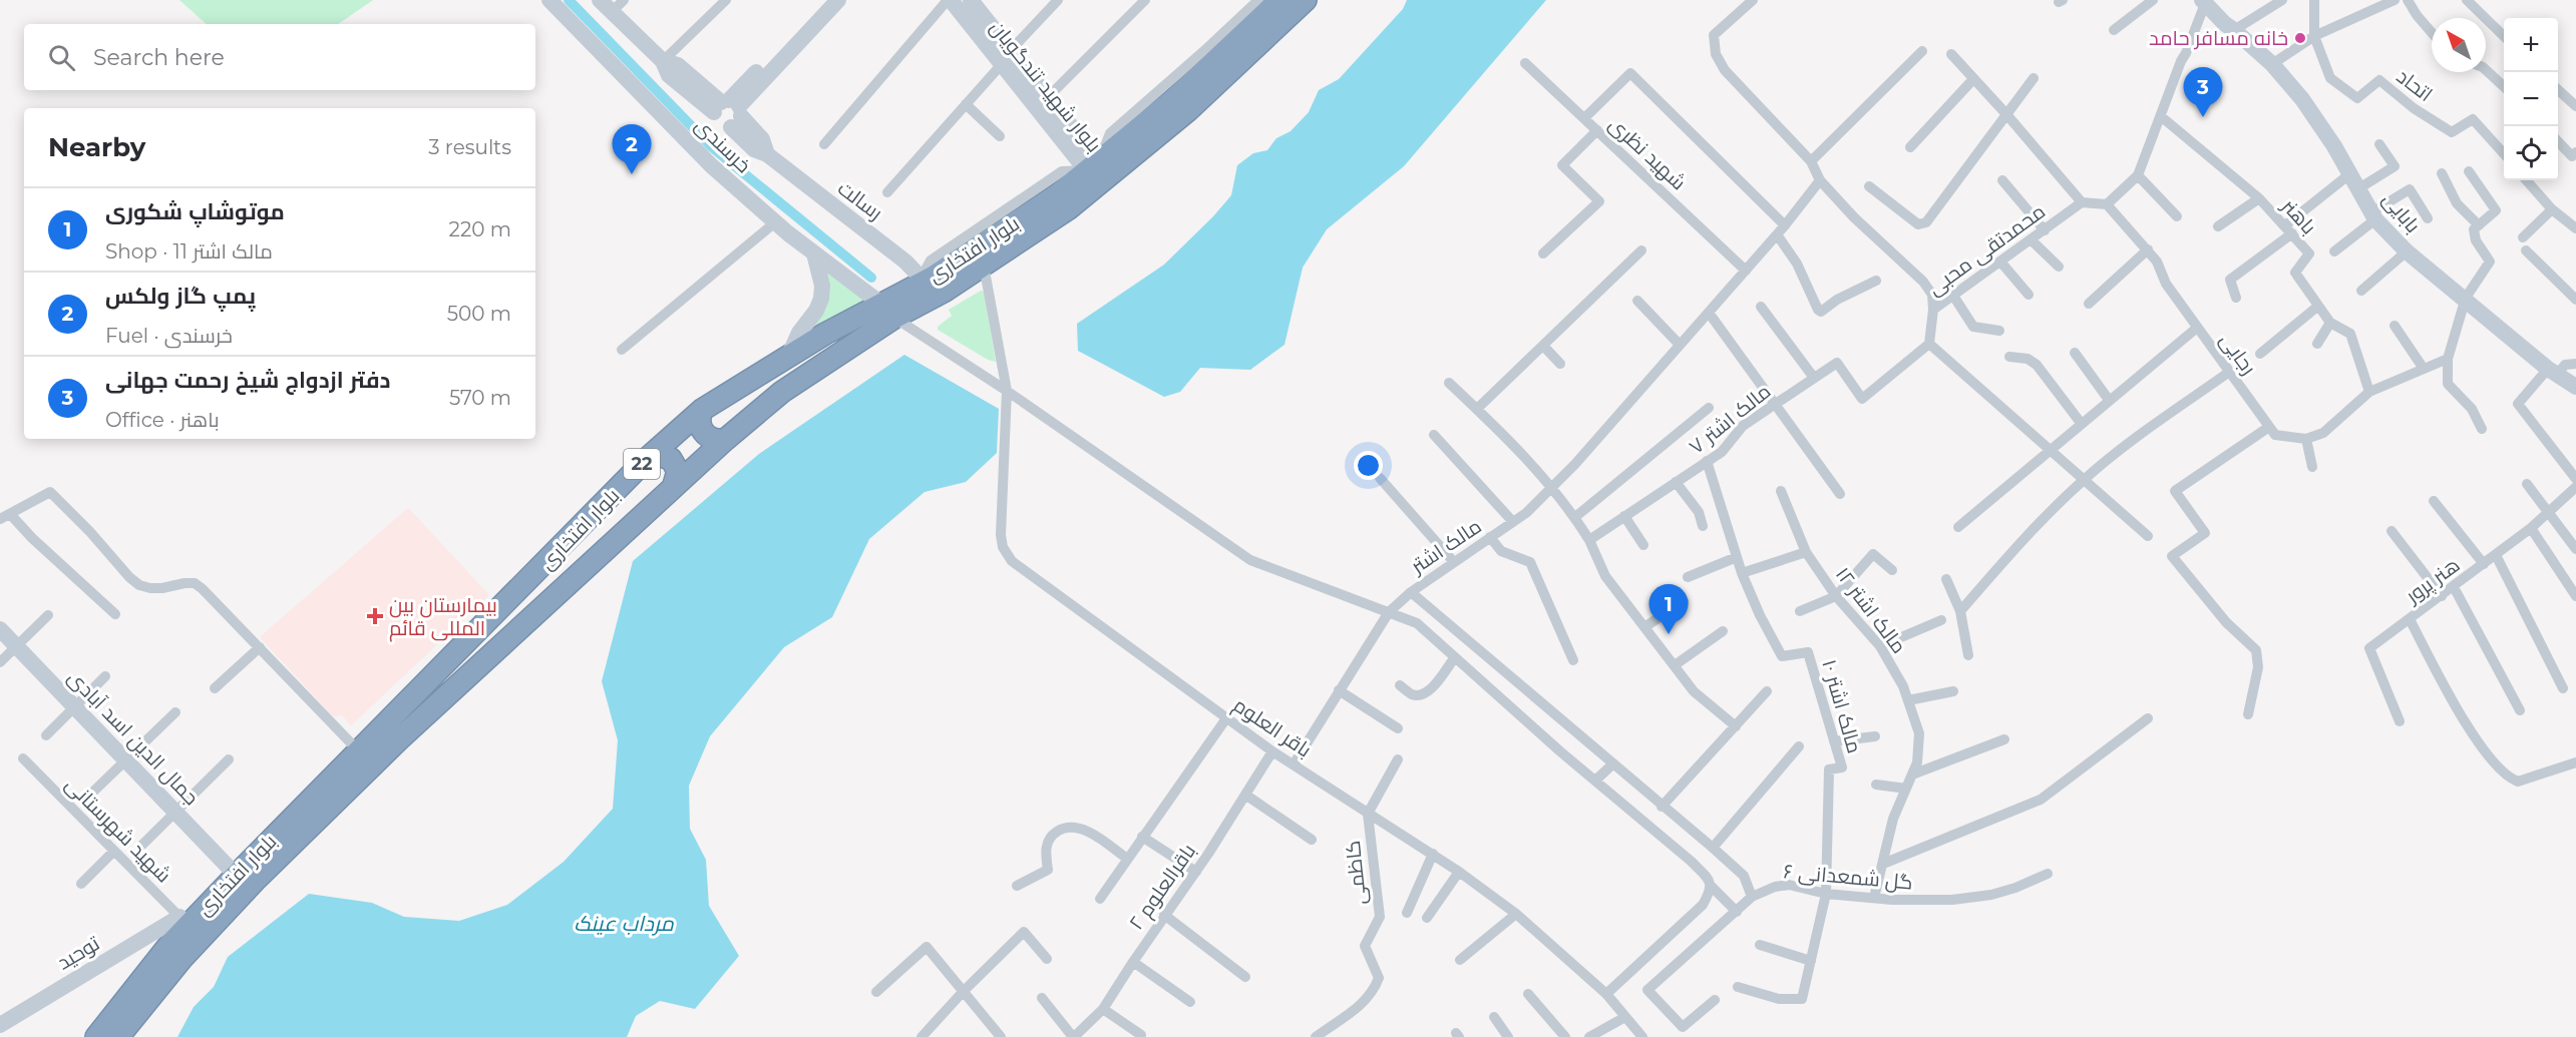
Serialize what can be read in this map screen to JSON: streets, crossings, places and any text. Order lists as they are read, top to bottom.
{
  "streets": {
    "highway": ["بلوار افتخاری", "22"],
    "street": [
      "اتحاد",
      "بلوار شهید تندگویان",
      "خرسندی",
      "شهید نظری",
      "رسالت",
      "بابایی",
      "باهنر",
      "محمدتقی محبی",
      "رجایی",
      "مالک اشتر ۷",
      "مالک اشتر",
      "هنر پرور",
      "مالک اشتر ۱۲",
      "مالک اشتر ۱۰",
      "باقر العلوم",
      "جمال الدین اسد آبادی",
      "شهید شهرستانی",
      "کاظمی",
      "گل شمعدانی ۶",
      "باقرالعلوم ۲",
      "توحید"
    ]
  },
  "crossings": [
    ["بلوار شهید تندگویان", "بلوار افتخاری"],
    ["خرسندی", "بلوار افتخاری"],
    ["شهید نظری", "مالک اشتر"],
    ["رسالت", "بلوار افتخاری"],
    ["بلوار افتخاری", "باقر العلوم"],
    ["بلوار افتخاری", "جمال الدین اسد آبادی"],
    ["بلوار افتخاری", "شهید شهرستانی"],
    ["بلوار افتخاری", "توحید"],
    ["محمدتقی محبی", "مالک اشتر ۷"],
    ["مالک اشتر ۷", "مالک اشتر ۱۰"],
    ["مالک اشتر", "باقر العلوم"],
    ["مالک اشتر ۱۲", "گل شمعدانی ۶"],
    ["مالک اشتر ۱۰", "گل شمعدانی ۶"],
    ["باقر العلوم", "کاظمی"],
    ["باقر العلوم", "باقرالعلوم ۲"],
    ["شهید شهرستانی", "توحید"]
  ],
  "water": ["مرداب عینک"],
  "places": {
    "other": ["خانه مسافر حامد"],
    "health": ["بیمارستان بین المللی قائم"]
  },
  "north": "top left",
  "page": {
    "map_buttons": ["+", "−"],
    "search": "Search here",
    "pins": ["3", "2", "1"],
    "heading": ["Nearby", "3 results"],
    "list": [
      {
        "mark": "1",
        "name": "موتوشاپ شکوری",
        "note": "Shop · مالک اشتر 11",
        "value": "220 m"
      },
      {
        "mark": "2",
        "name": "پمپ گاز ولکس",
        "note": "Fuel · خرسندی",
        "value": "500 m"
      },
      {
        "mark": "3",
        "name": "دفتر ازدواج شیخ رحمت جهانی",
        "note": "Office · باهنر",
        "value": "570 m"
      }
    ]
  }
}
